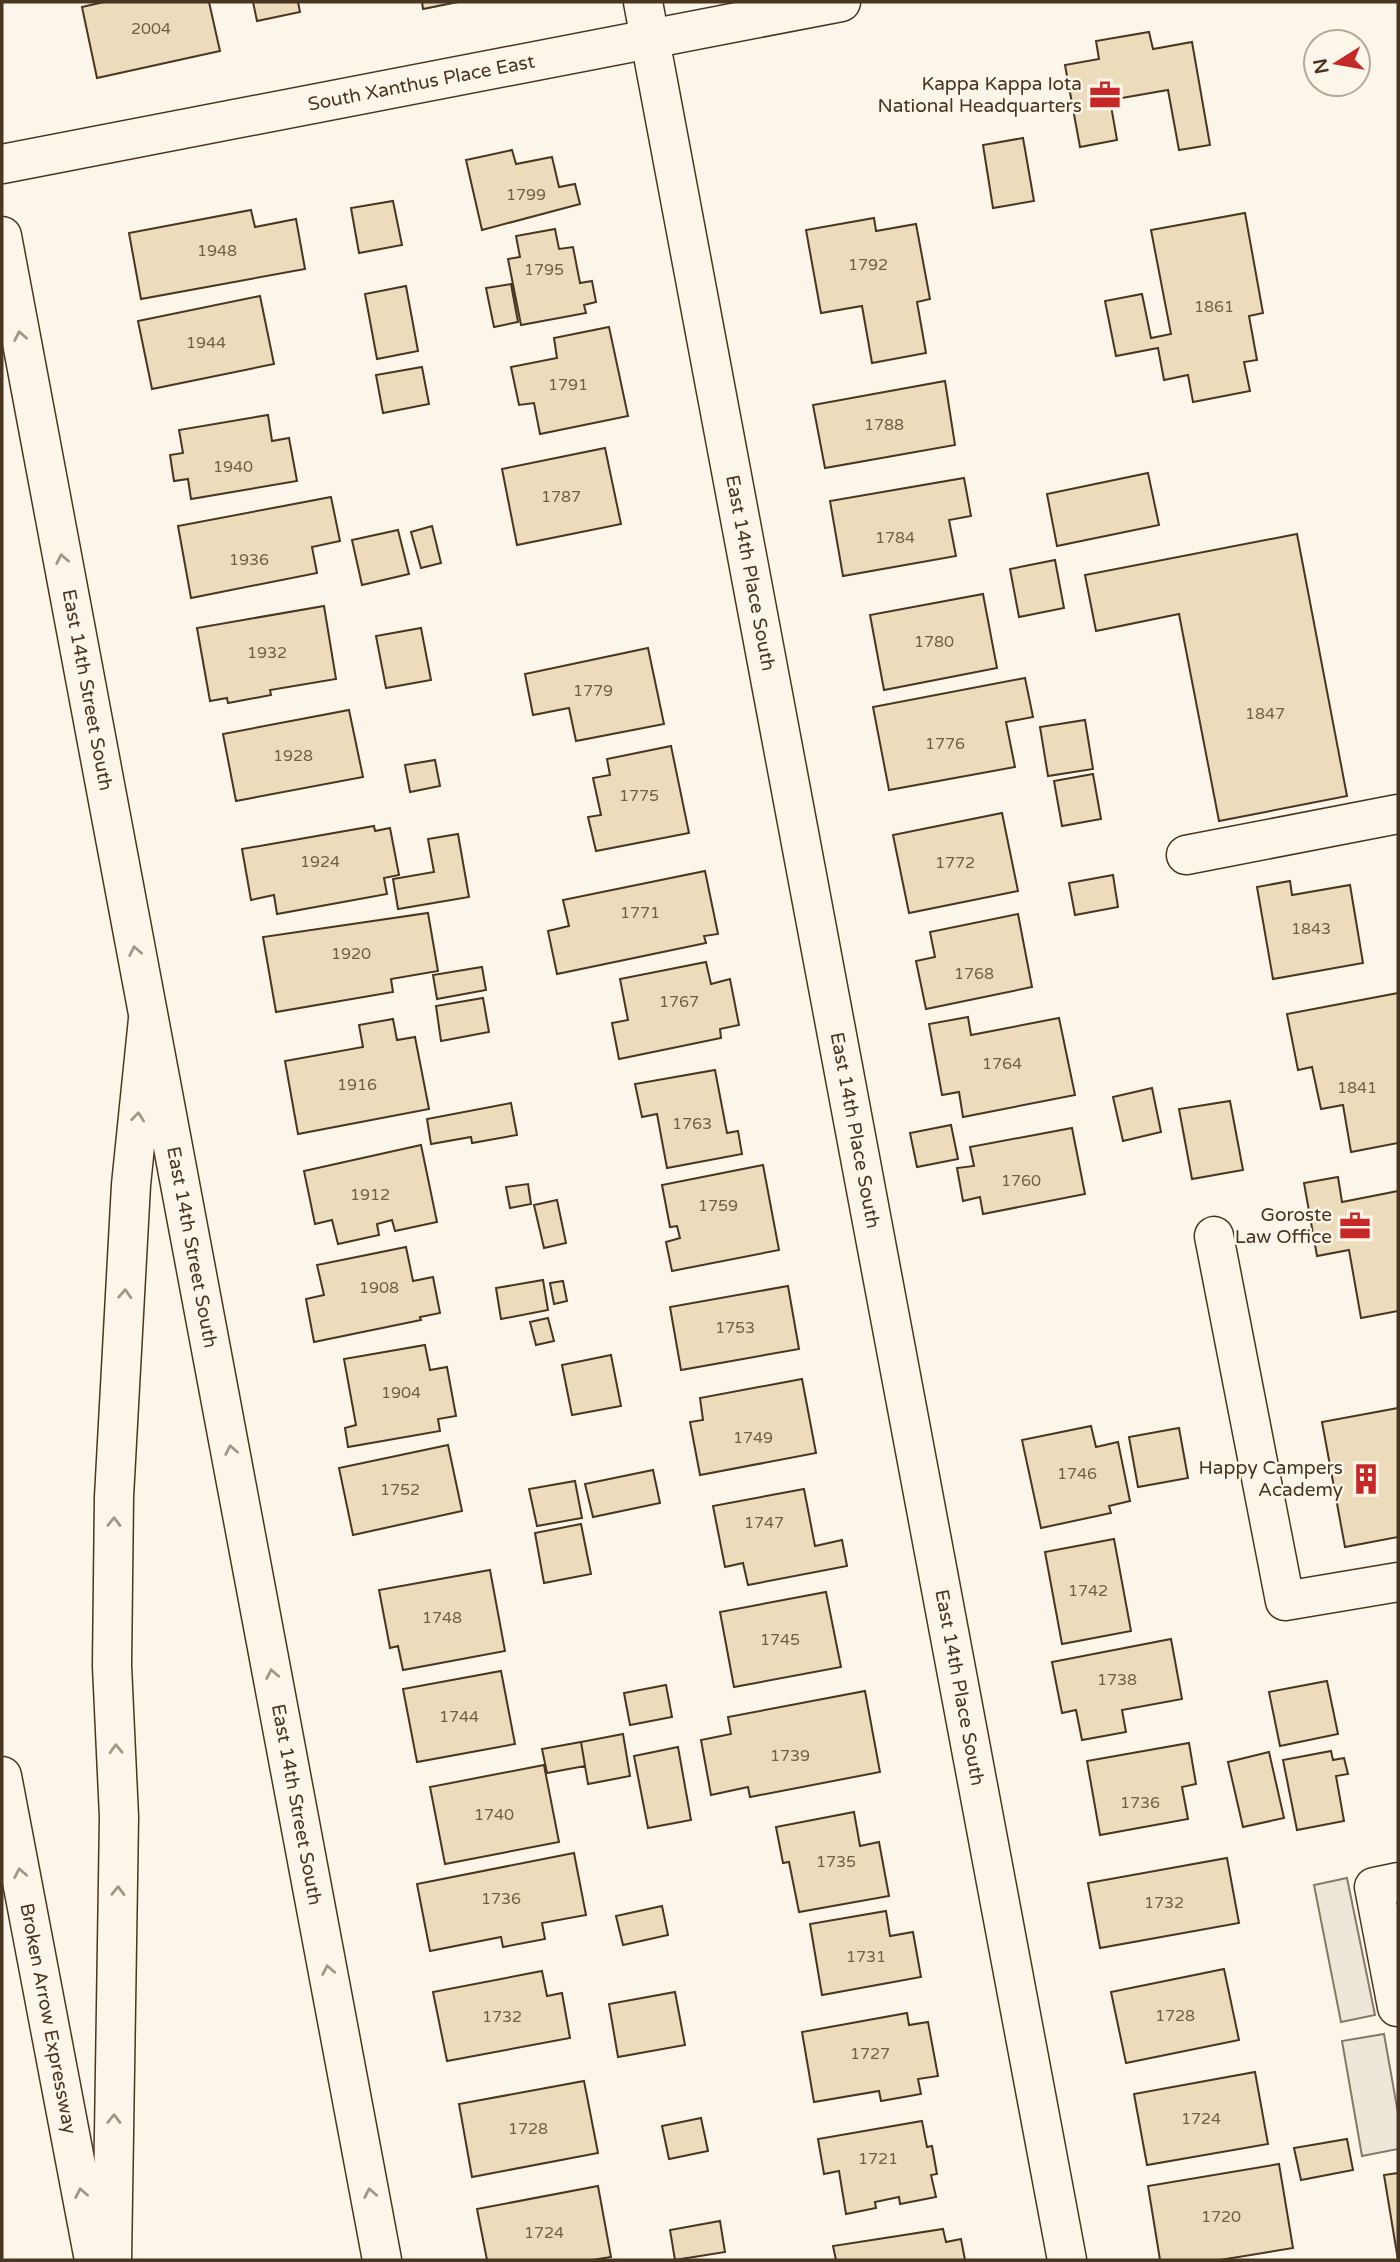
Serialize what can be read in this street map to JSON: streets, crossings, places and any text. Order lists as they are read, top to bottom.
{
  "streets": {
    "main road": [
      "South Xanthus Place East",
      "East 14th Place South",
      "East 14th Street South",
      "Broken Arrow Expressway"
    ]
  },
  "crossings": [
    ["South Xanthus Place East", "East 14th Place South"]
  ],
  "places": {
    "office": ["Kappa Kappa Iota National Headquarters", "Goroste Law Office"],
    "building": ["Happy Campers Academy"]
  },
  "house_numbers": [
    "2004",
    "1799",
    "1948",
    "1792",
    "1795",
    "1861",
    "1944",
    "1791",
    "1788",
    "1940",
    "1787",
    "1784",
    "1936",
    "1780",
    "1932",
    "1779",
    "1847",
    "1776",
    "1928",
    "1775",
    "1924",
    "1772",
    "1771",
    "1843",
    "1920",
    "1768",
    "1767",
    "1764",
    "1916",
    "1841",
    "1763",
    "1760",
    "1912",
    "1759",
    "1908",
    "1753",
    "1904",
    "1749",
    "1746",
    "1752",
    "1747",
    "1742",
    "1748",
    "1745",
    "1738",
    "1744",
    "1739",
    "1736",
    "1740",
    "1735",
    "1736",
    "1732",
    "1731",
    "1728",
    "1732",
    "1727",
    "1724",
    "1728",
    "1721",
    "1720",
    "1724"
  ],
  "north": "left"
}
